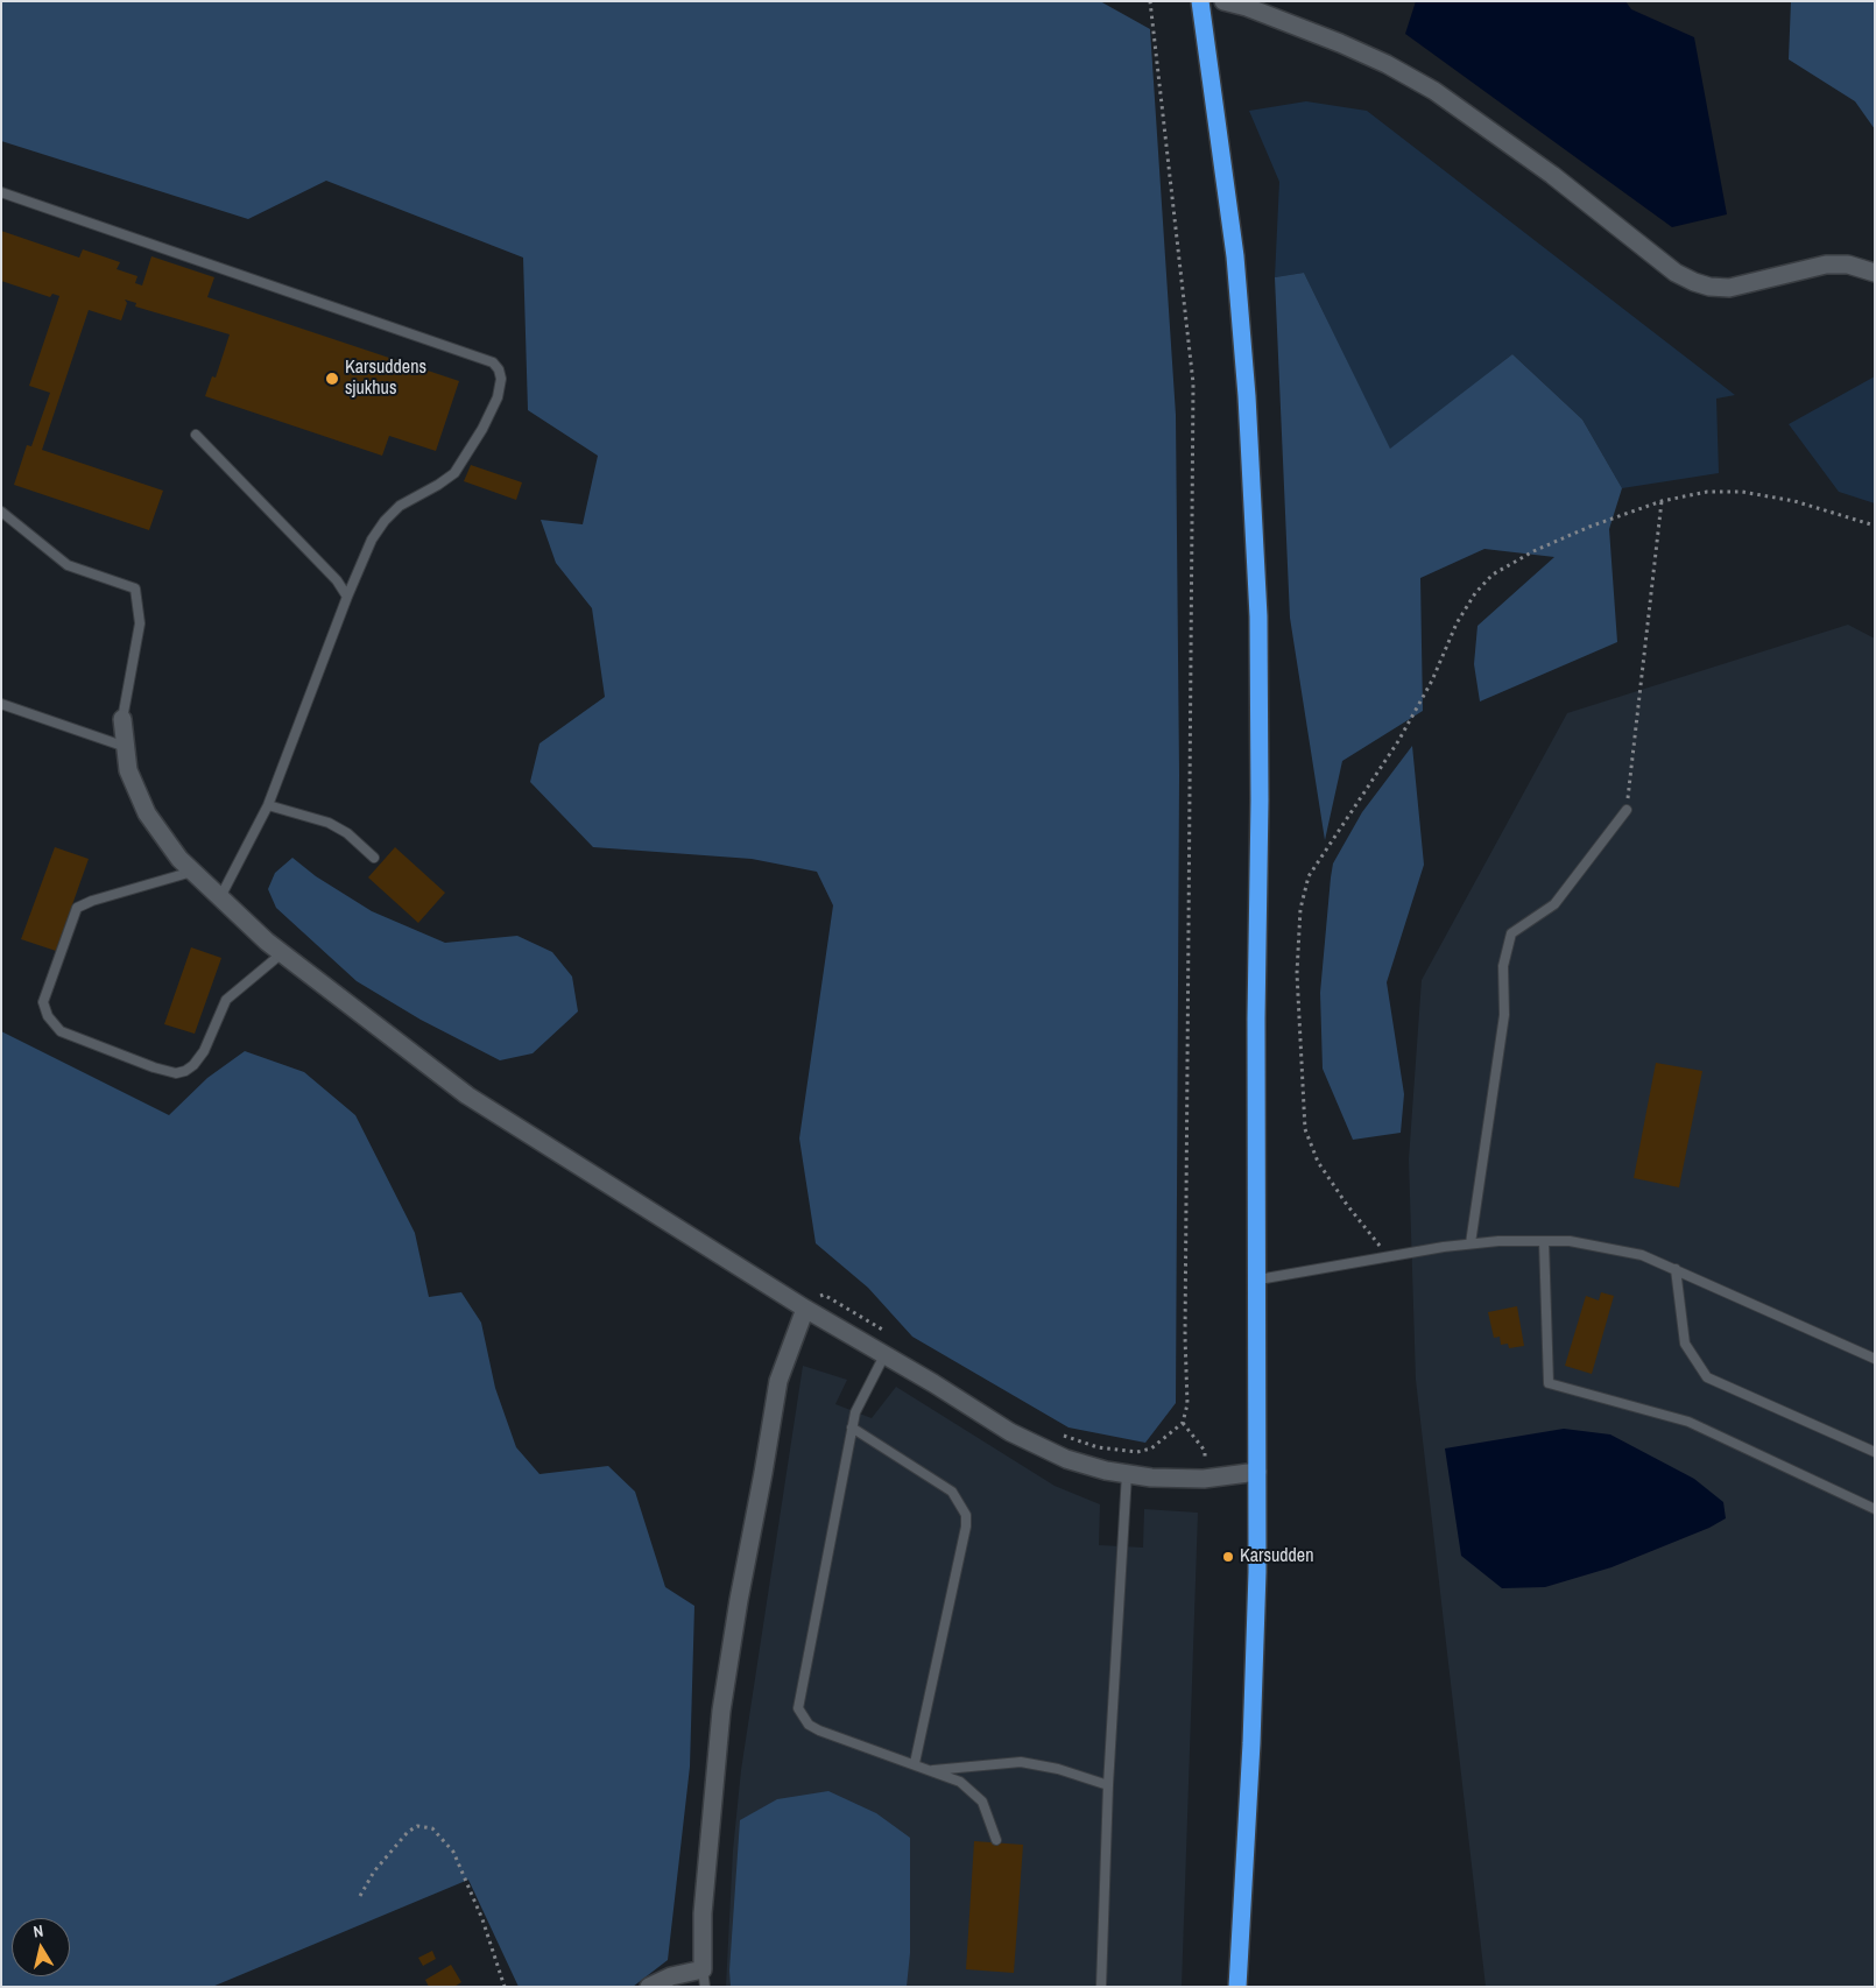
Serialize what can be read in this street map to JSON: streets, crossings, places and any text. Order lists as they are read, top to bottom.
{
  "places": ["Karsuddens sjukhus", "Karsudden"],
  "north": "top"
}
